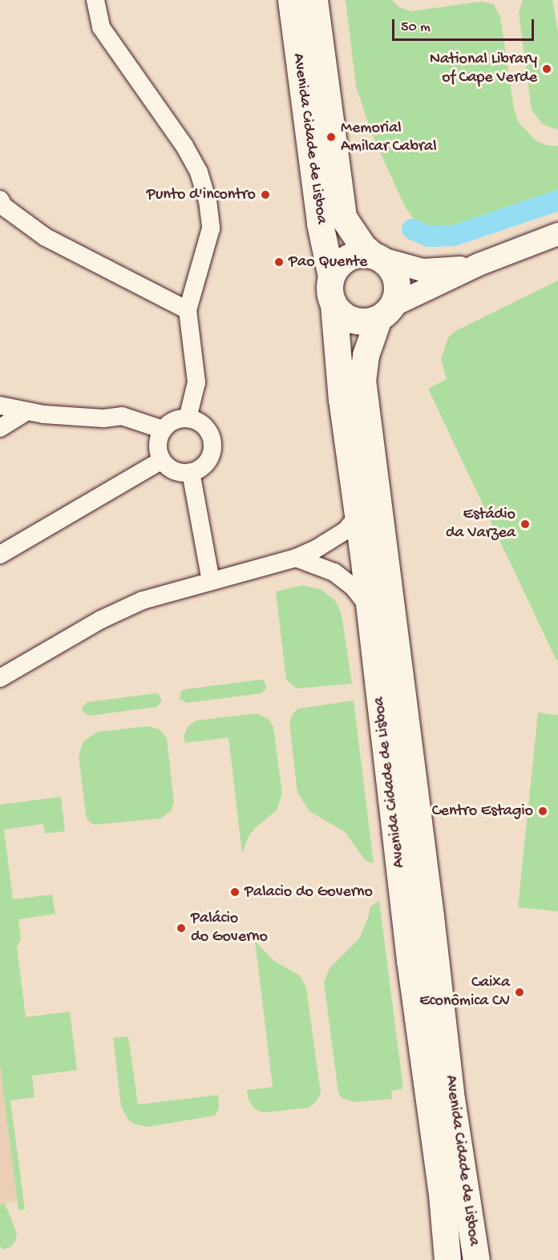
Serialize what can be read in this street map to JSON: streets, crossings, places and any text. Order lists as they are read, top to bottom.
{
  "streets": {
    "main road": ["Avenida Cidade de Lisboa"]
  },
  "places": [
    "National Library of Cape Verde",
    "Memorial Amilcar Cabral",
    "Punto d'incontro",
    "Pao Quente",
    "Estádio da Varzea",
    "Centro Estagio",
    "Palacio do Governo",
    "Palácio do Governo",
    "Caixa Econômica CV"
  ],
  "scale_bar": "50 m"
}
